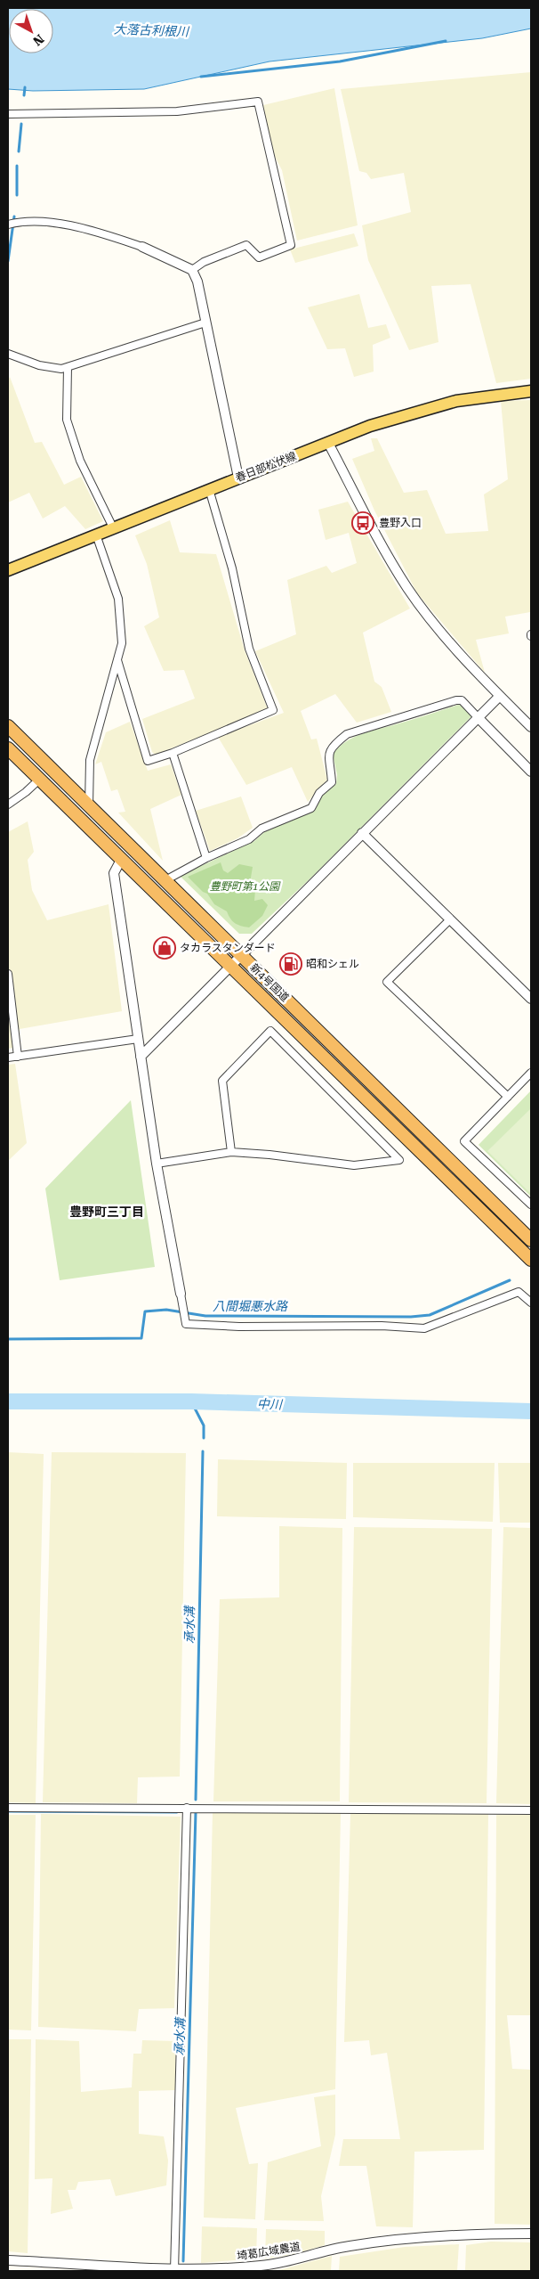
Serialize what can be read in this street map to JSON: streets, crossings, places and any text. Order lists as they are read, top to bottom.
{
  "streets": {
    "highway": ["新4号国道"],
    "main road": ["春日部松伏線"],
    "street": ["埼葛広域農道"]
  },
  "districts": ["豊野町三丁目"],
  "water": [
    "大落古利根川",
    "八間堀悪水路",
    "中川",
    "承水溝"
  ],
  "parks": ["豊野町第1公園"],
  "places": {
    "bus stop": ["豊野入口"],
    "shop": ["タカラスタンダード"],
    "fuel station": ["昭和シェル"]
  },
  "north": "bottom right"
}
